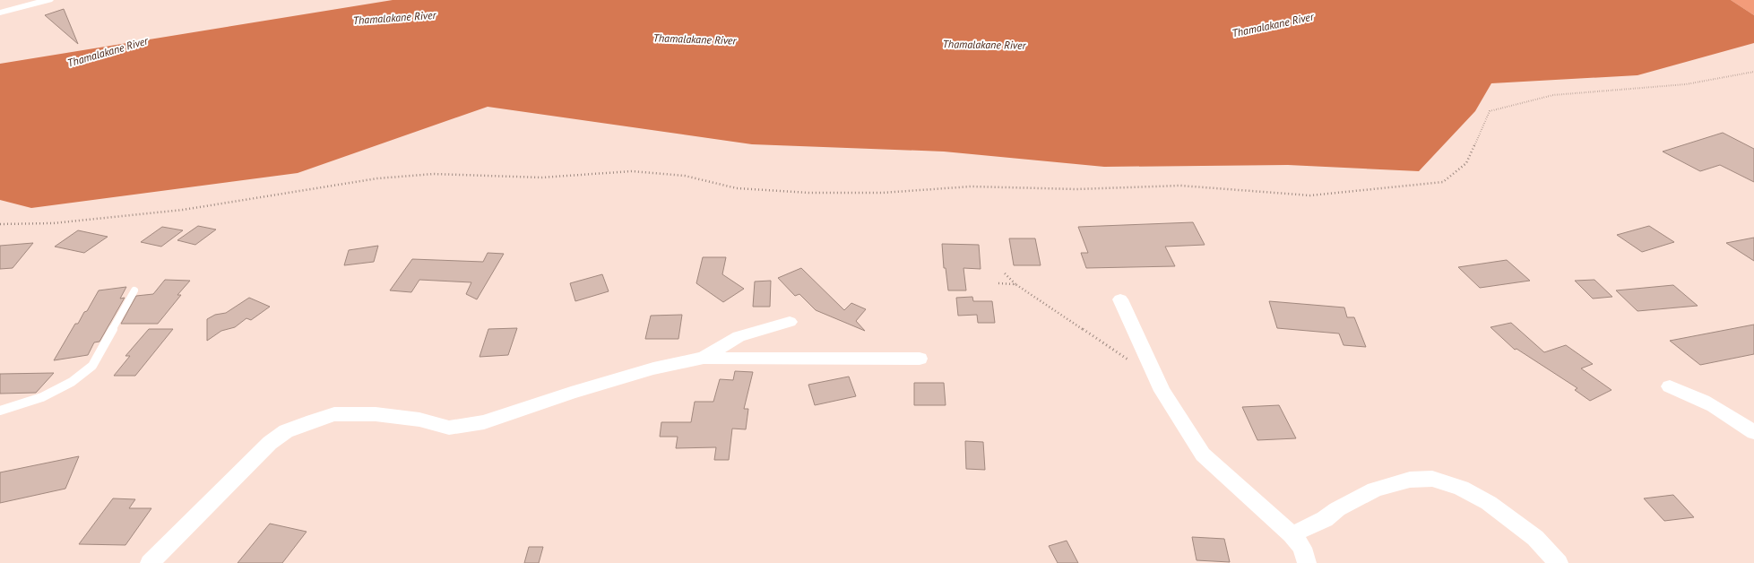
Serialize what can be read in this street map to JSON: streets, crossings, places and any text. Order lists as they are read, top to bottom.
{
  "water": ["Thamalakane River"]
}
